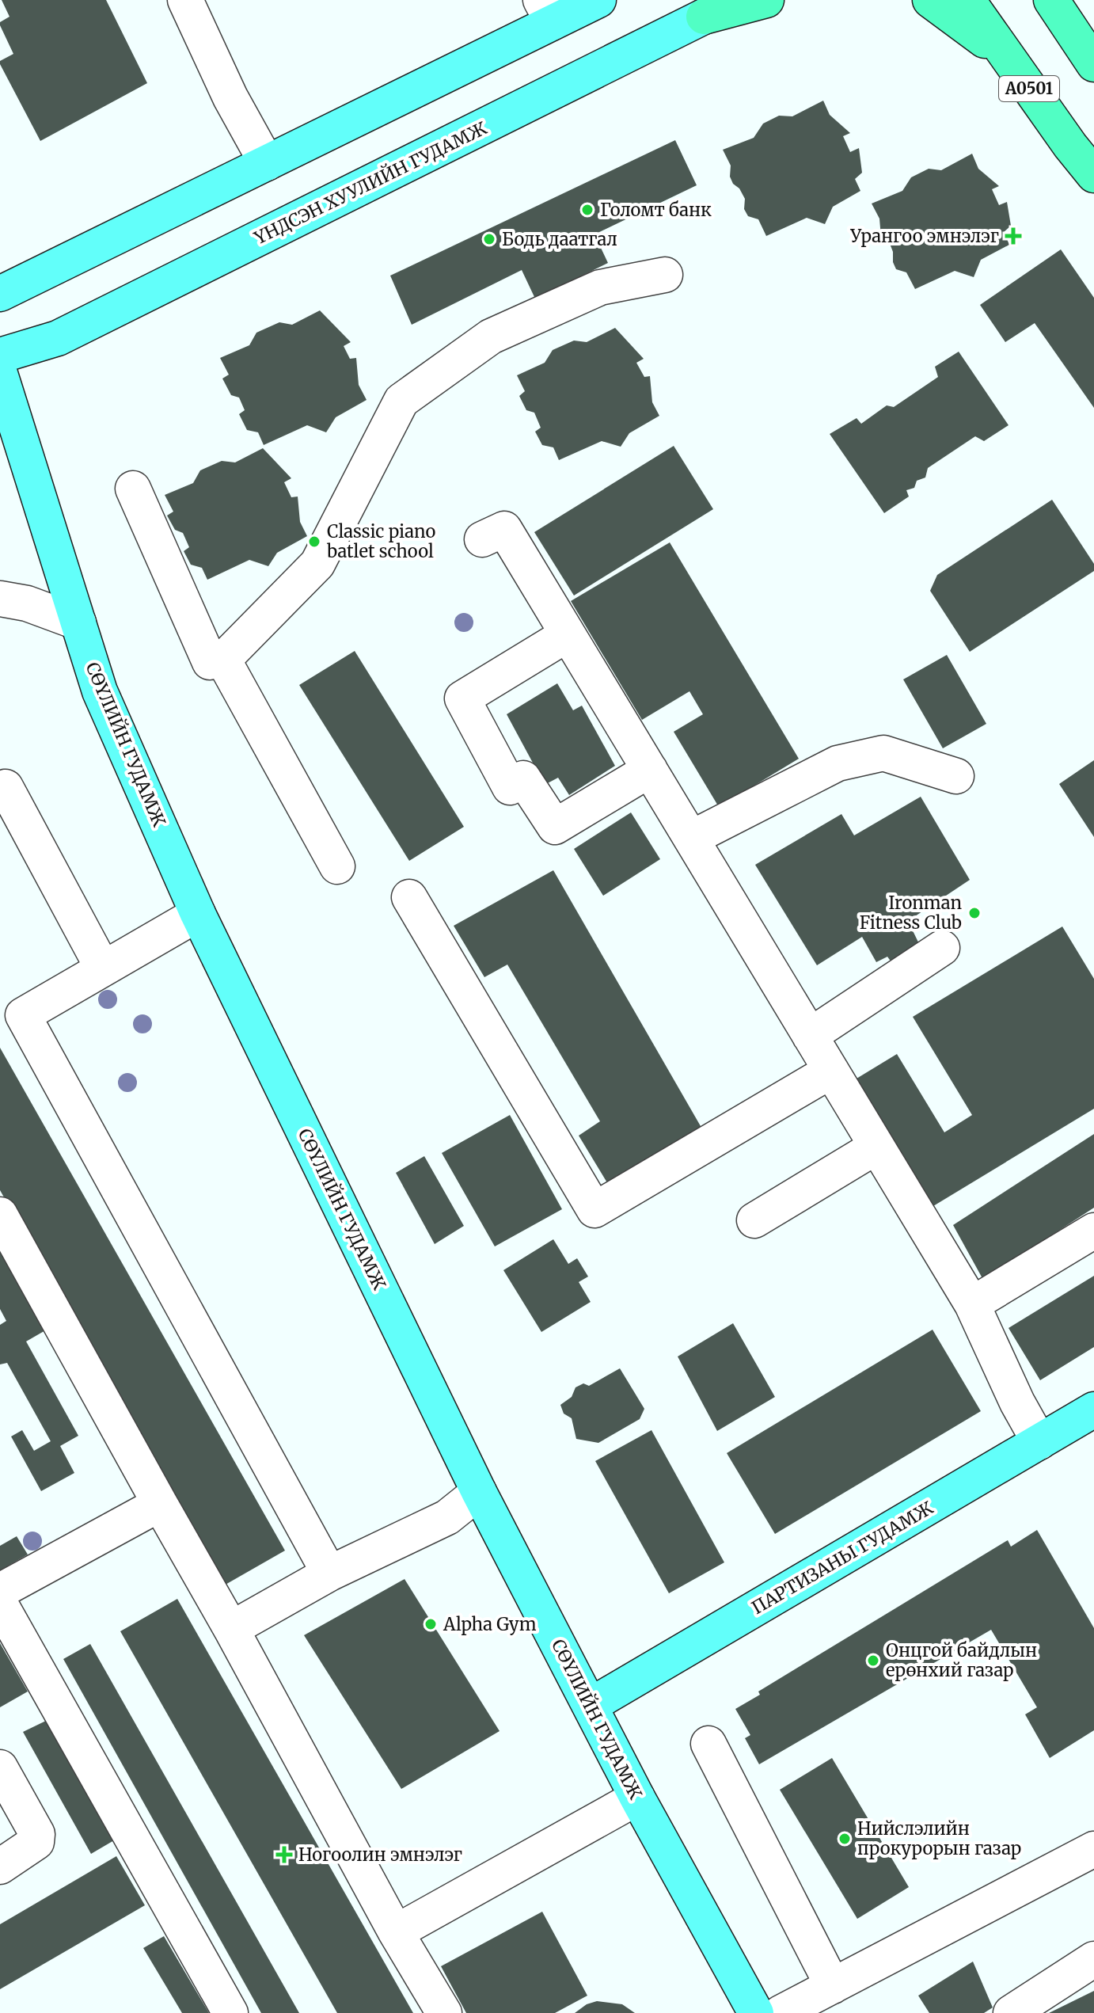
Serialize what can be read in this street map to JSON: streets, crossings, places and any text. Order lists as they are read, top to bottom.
{
  "streets": {
    "highway": ["A0501"],
    "main road": ["ҮНДСЭН ХУУЛИЙН ГУДАМЖ", "СӨҮЛИЙН ГУДАМЖ", "ПАРТИЗАНЫ ГУДАМЖ"]
  },
  "crossings": [
    ["СӨҮЛИЙН ГУДАМЖ", "ПАРТИЗАНЫ ГУДАМЖ"]
  ],
  "places": {
    "other": [
      "Голомт банк",
      "Бодь даатгал",
      "Classic piano batlet school",
      "Ironman Fitness Club",
      "Alpha Gym",
      "Онцгой байдлын ерөнхий газар",
      "Нийслэлийн прокурорын газар"
    ],
    "health": ["Урангоо эмнэлэг", "Ногоолин эмнэлэг"]
  }
}
